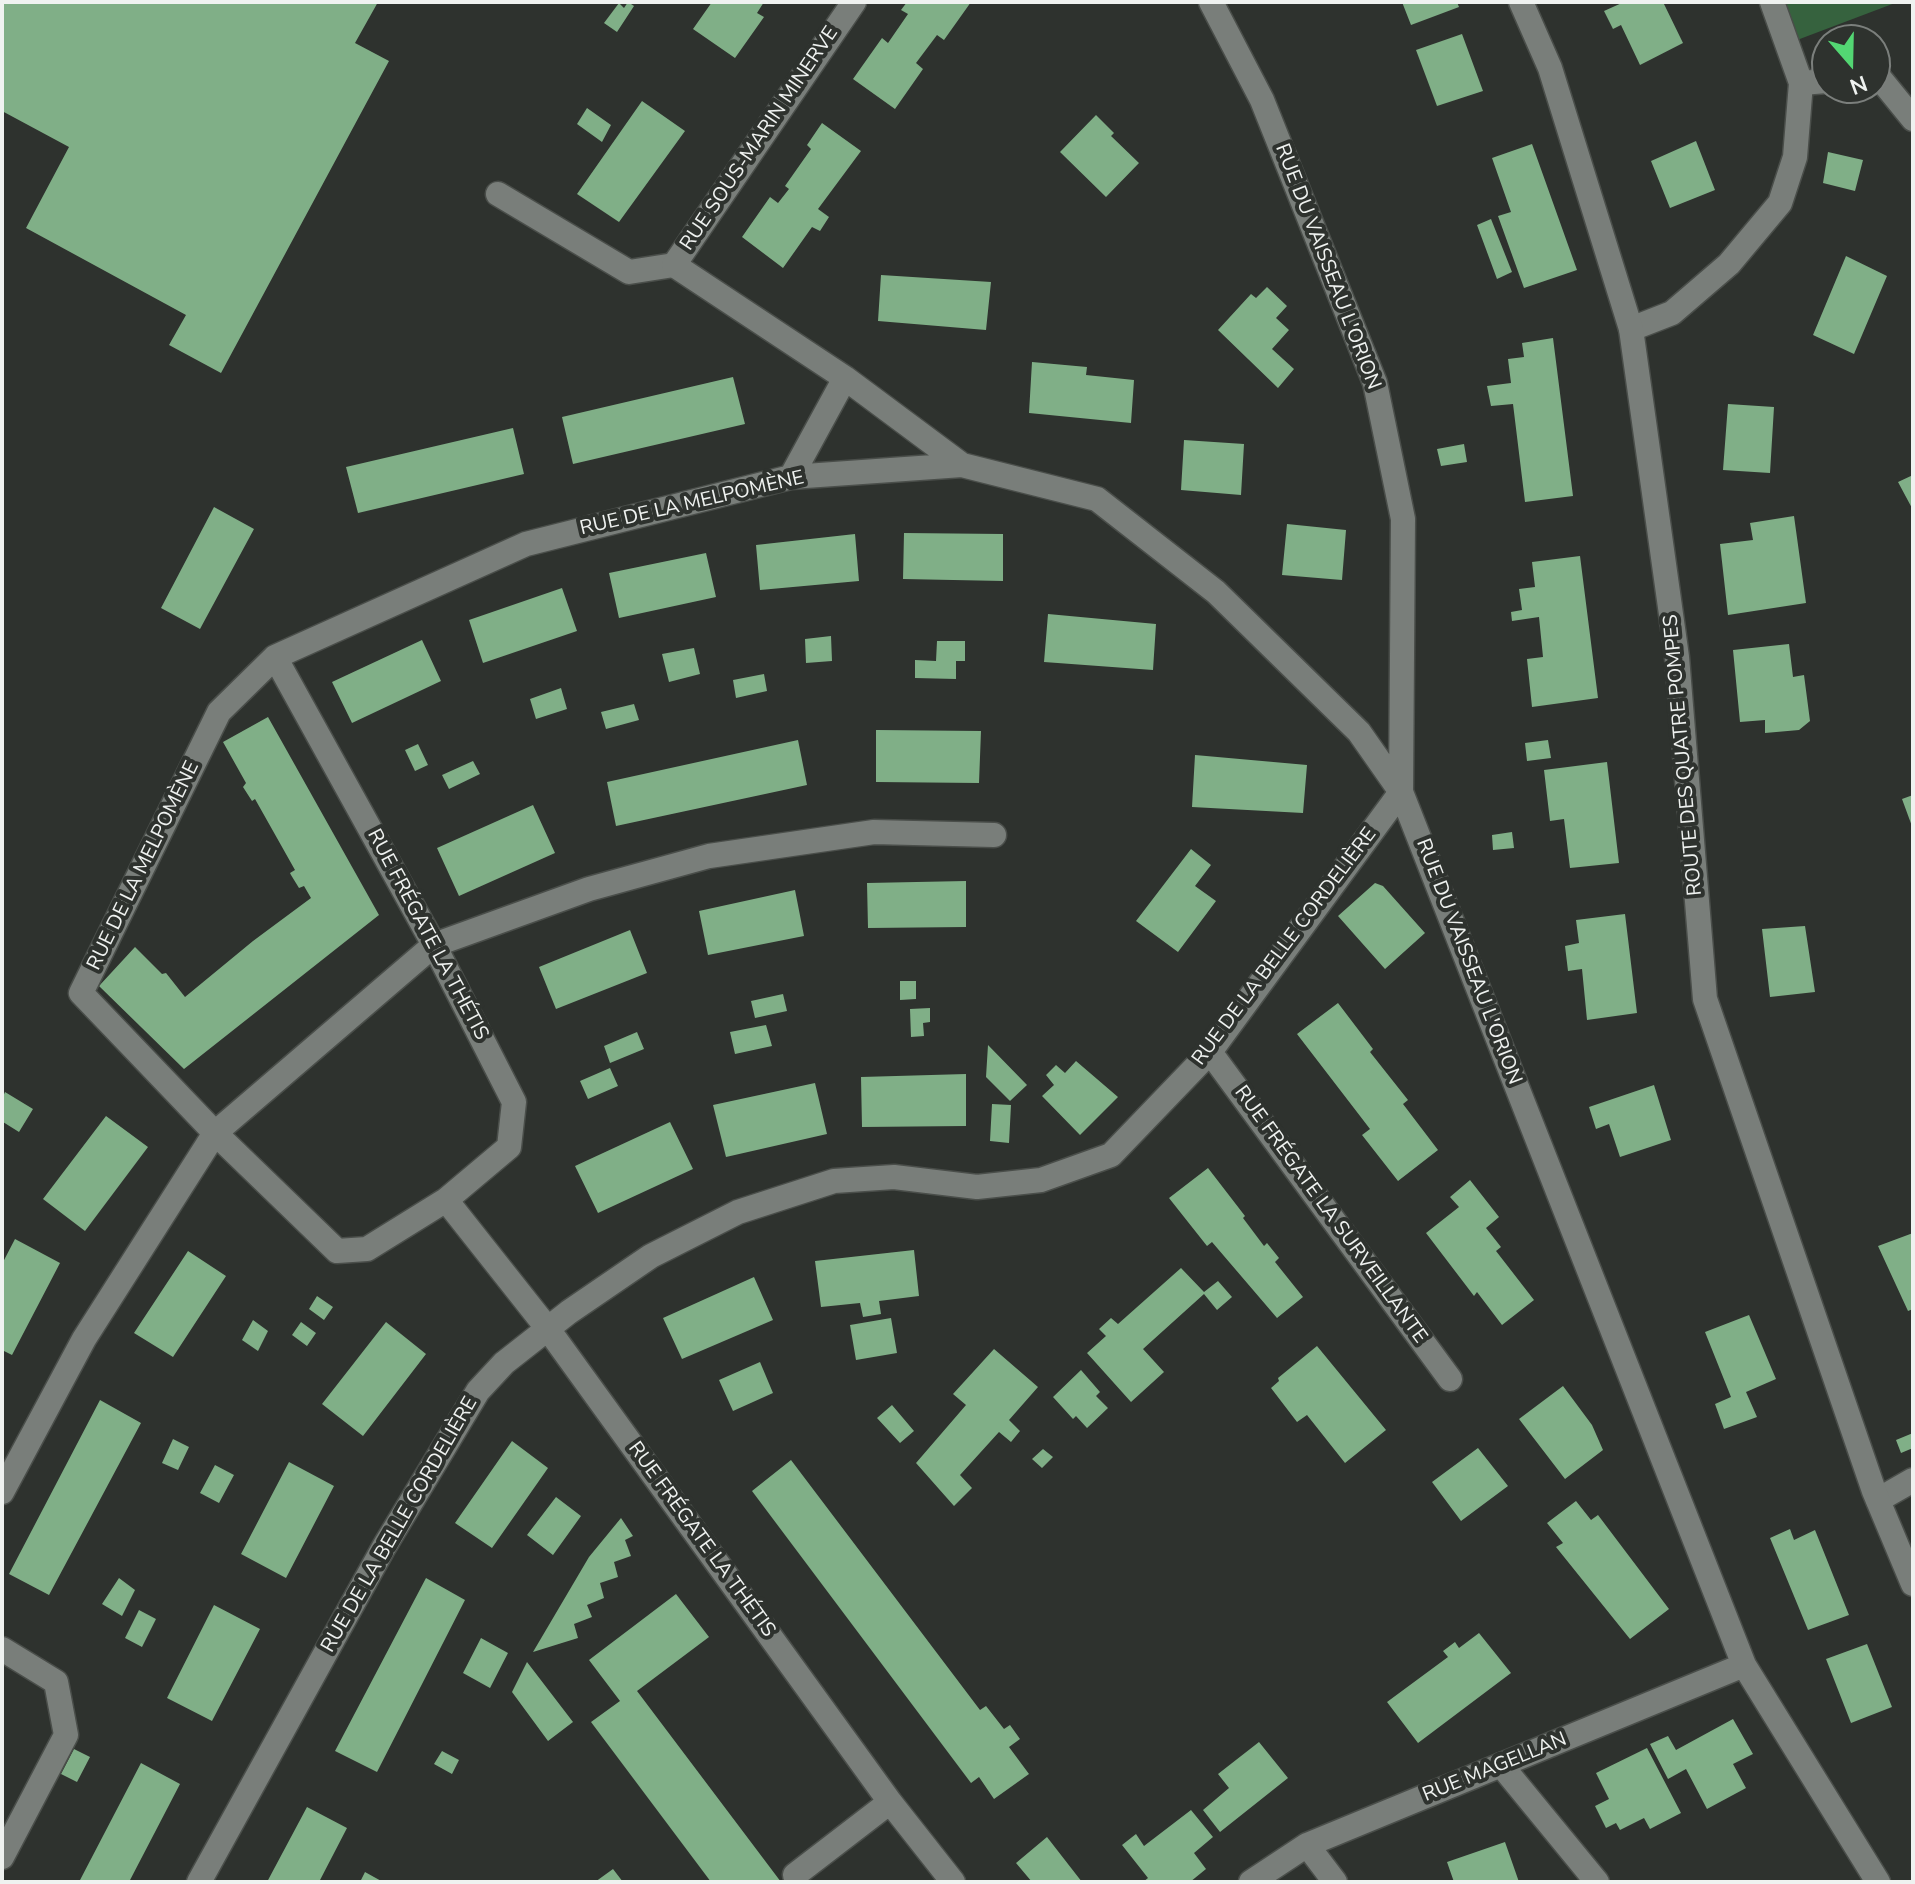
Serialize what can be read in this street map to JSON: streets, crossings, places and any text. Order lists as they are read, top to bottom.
{
  "streets": {
    "street": [
      "RUE SOUS-MARIN MINERVE",
      "RUE DU VAISSEAU L'ORION",
      "RUE DE LA MELPOMÈNE",
      "ROUTE DES QUATRE POMPES",
      "RUE FRÉGATE LA THÉTIS",
      "RUE DE LA BELLE CORDELIÈRE",
      "RUE FRÉGATE LA SURVEILLANTE",
      "RUE MAGELLAN"
    ]
  },
  "crossings": [
    ["RUE SOUS-MARIN MINERVE", "RUE DE LA MELPOMÈNE"],
    ["RUE DU VAISSEAU L'ORION", "RUE DE LA MELPOMÈNE"],
    ["RUE DU VAISSEAU L'ORION", "RUE DE LA BELLE CORDELIÈRE"],
    ["RUE DU VAISSEAU L'ORION", "RUE MAGELLAN"],
    ["RUE DE LA MELPOMÈNE", "RUE FRÉGATE LA THÉTIS"],
    ["RUE DE LA MELPOMÈNE", "RUE DE LA BELLE CORDELIÈRE"],
    ["RUE FRÉGATE LA THÉTIS", "RUE DE LA BELLE CORDELIÈRE"],
    ["RUE DE LA BELLE CORDELIÈRE", "RUE FRÉGATE LA SURVEILLANTE"]
  ],
  "north": "bottom"
}
